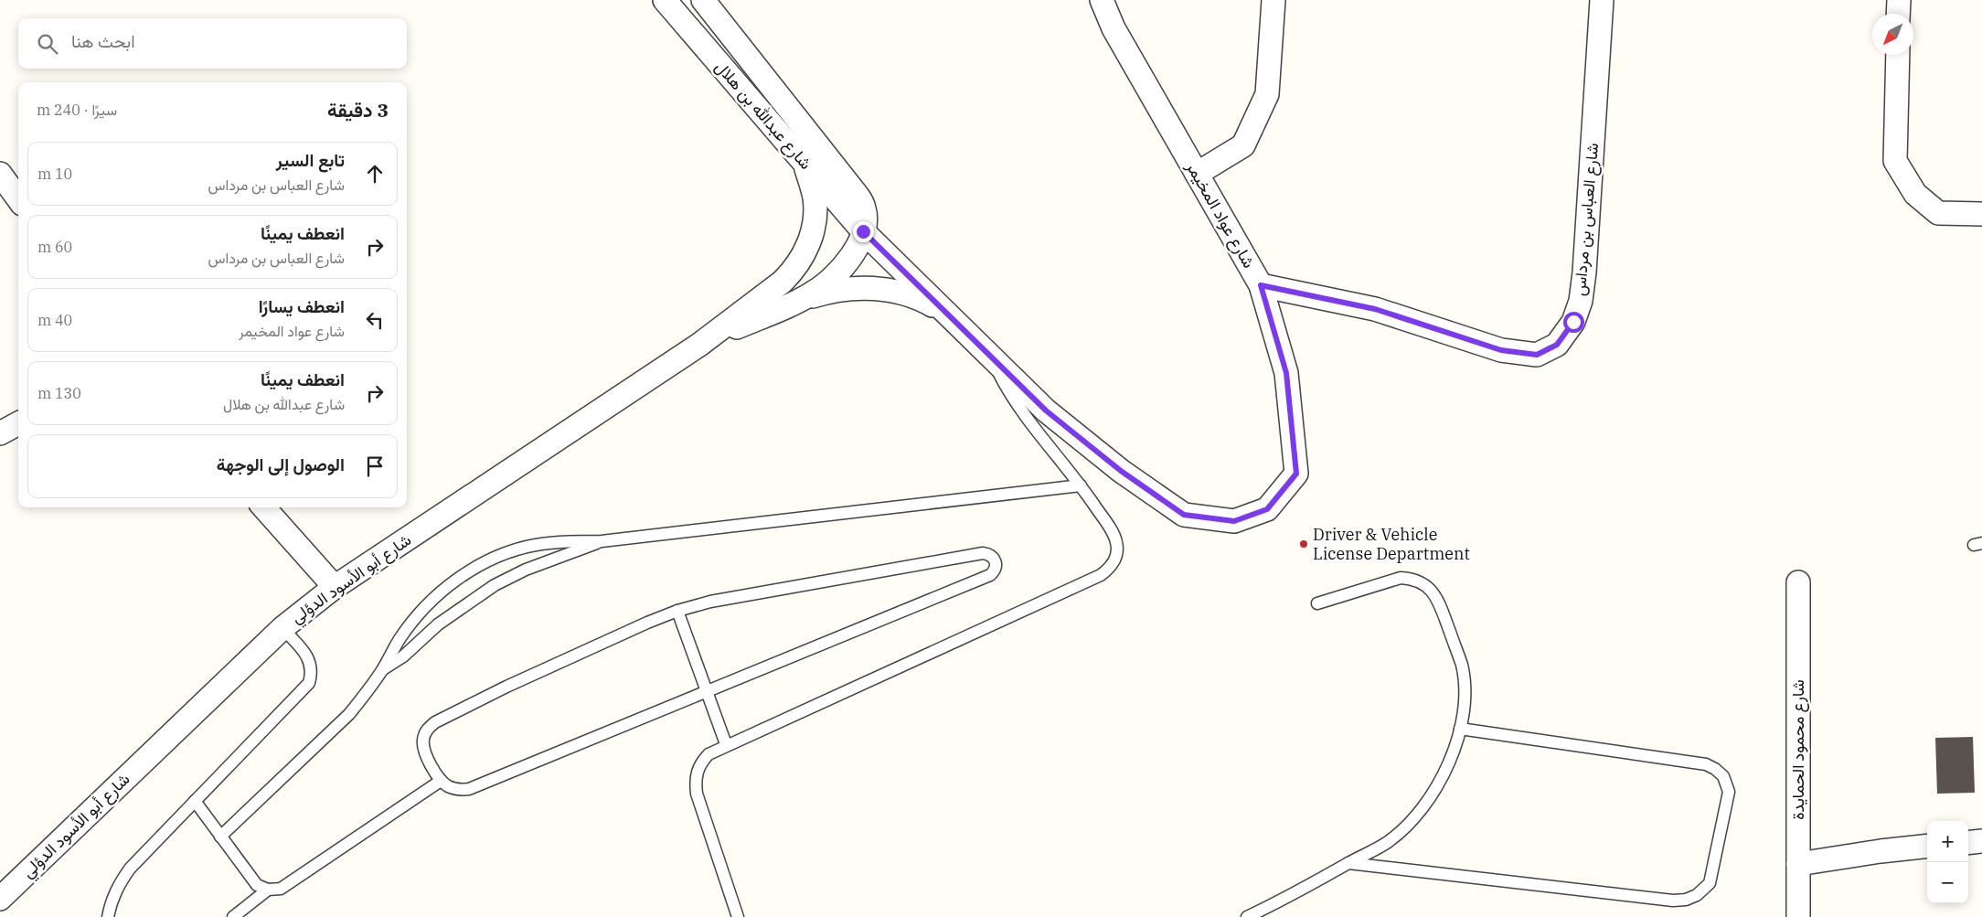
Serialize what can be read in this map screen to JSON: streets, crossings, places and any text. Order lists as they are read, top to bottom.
{
  "streets": {
    "street": [
      "شارع عبدالله بن هلال",
      "شارع عواد المخيمر",
      "شارع العباس بن مرداس",
      "شارع أبو الأسود الدؤلي",
      "شارع محمود الحمايدة"
    ]
  },
  "crossings": [
    ["شارع عبدالله بن هلال", "شارع عواد المخيمر"],
    ["شارع عواد المخيمر", "شارع العباس بن مرداس"]
  ],
  "places": ["Driver & Vehicle License Department"],
  "north": "bottom left",
  "page": {
    "search": "ابحث هنا",
    "heading": ["3 دقيقة", "سيرًا · 240 m"],
    "list": [
      ["تابع السير", "شارع العباس بن مرداس", "10 m"],
      ["انعطف يمينًا", "شارع العباس بن مرداس", "60 m"],
      ["انعطف يسارًا", "شارع عواد المخيمر", "40 m"],
      ["انعطف يمينًا", "شارع عبدالله بن هلال", "130 m"],
      "الوصول إلى الوجهة"
    ],
    "map_buttons": ["+", "−"]
  }
}
